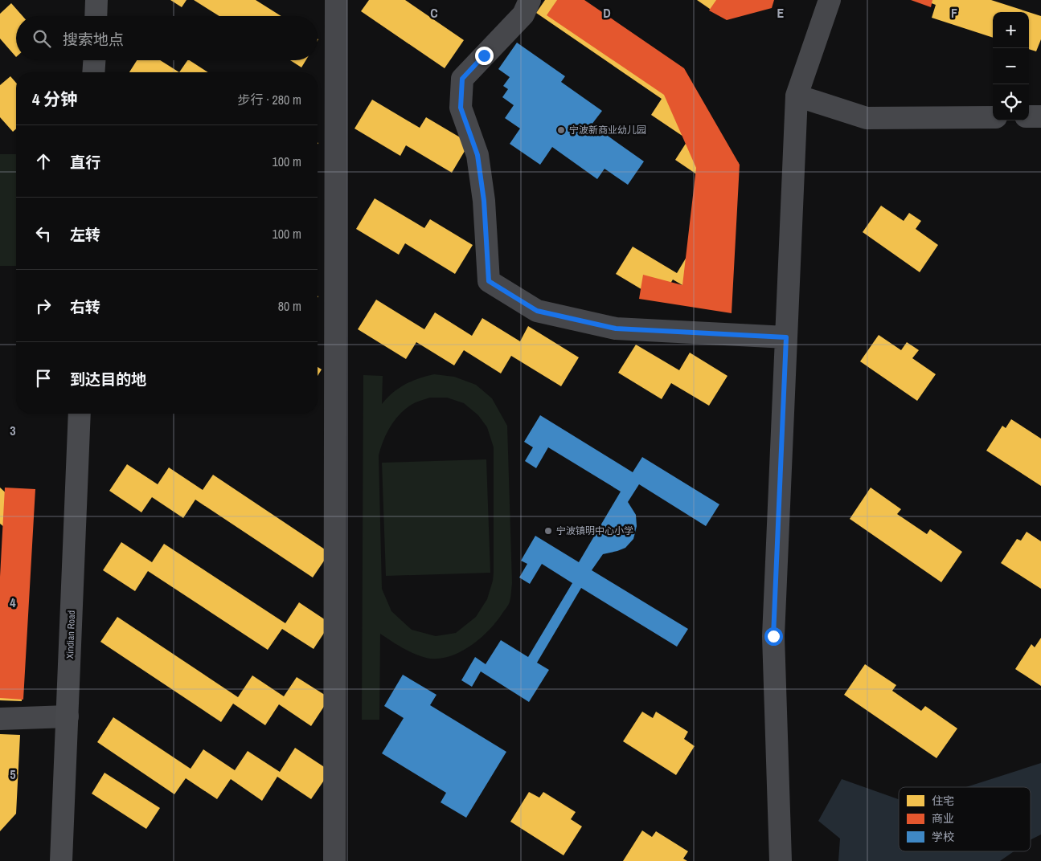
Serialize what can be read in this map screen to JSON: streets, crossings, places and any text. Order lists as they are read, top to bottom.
{
  "streets": {
    "main road": ["Xindian Road"]
  },
  "places": ["宁波新商业幼儿园", "宁波镇明中心小学"],
  "legend": ["住宅", "商业", "学校"],
  "page": {
    "map_buttons": ["+", "−"],
    "search": "搜索地点",
    "heading": ["4 分钟", "步行 · 280 m"],
    "list": [
      ["直行", "100 m"],
      ["左转", "100 m"],
      ["右转", "80 m"],
      "到达目的地"
    ]
  },
  "grid": {
    "columns": [
      "C",
      "D",
      "E",
      "F"
    ],
    "rows": ["3", "4", "5"]
  }
}
